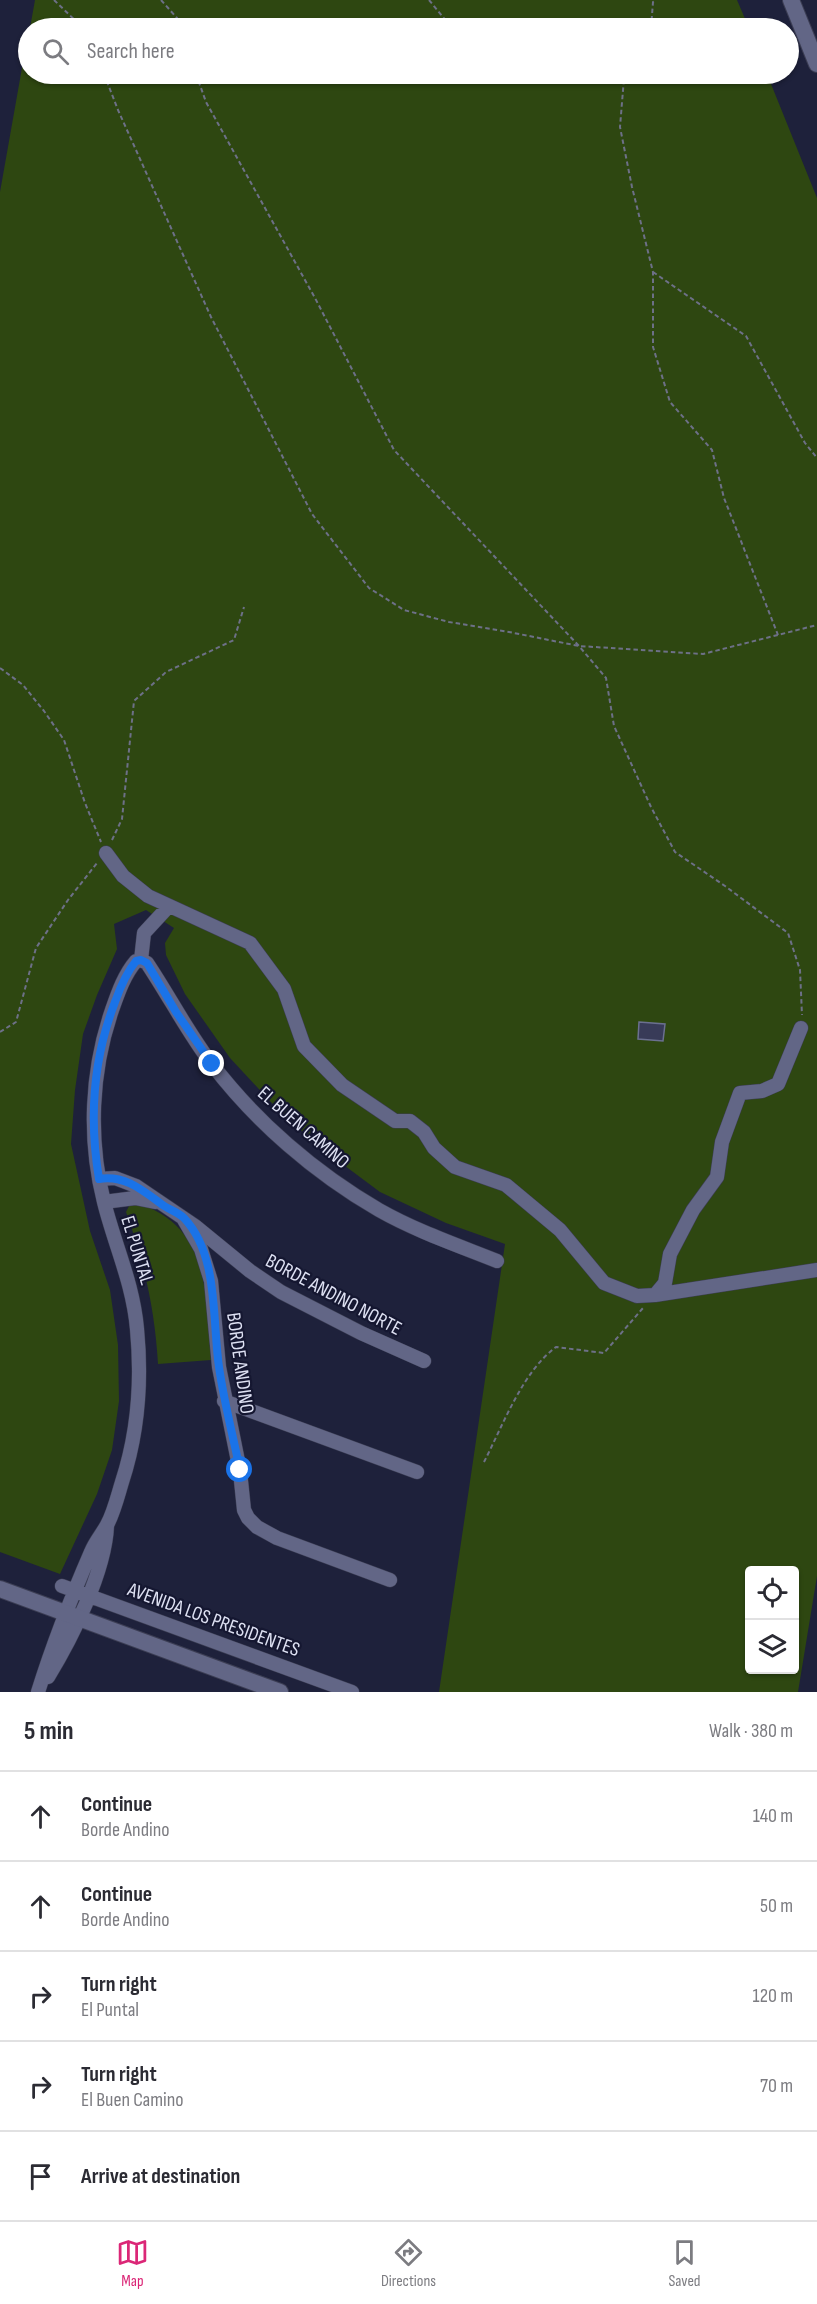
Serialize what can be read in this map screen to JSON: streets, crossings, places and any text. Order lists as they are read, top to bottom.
{
  "streets": {
    "street": [
      "EL BUEN CAMINO",
      "EL PUNTAL",
      "BORDE ANDINO NORTE",
      "BORDE ANDINO",
      "AVENIDA LOS PRESIDENTES"
    ]
  },
  "crossings": [
    ["EL BUEN CAMINO", "EL PUNTAL"],
    ["EL PUNTAL", "AVENIDA LOS PRESIDENTES"],
    ["BORDE ANDINO NORTE", "BORDE ANDINO"]
  ],
  "page": {
    "search": "Search here",
    "heading": ["5 min", "Walk · 380 m"],
    "list": [
      ["Continue", "Borde Andino", "140 m"],
      ["Continue", "Borde Andino", "50 m"],
      ["Turn right", "El Puntal", "120 m"],
      ["Turn right", "El Buen Camino", "70 m"],
      "Arrive at destination"
    ],
    "nav": ["Map", "Directions", "Saved"]
  }
}
